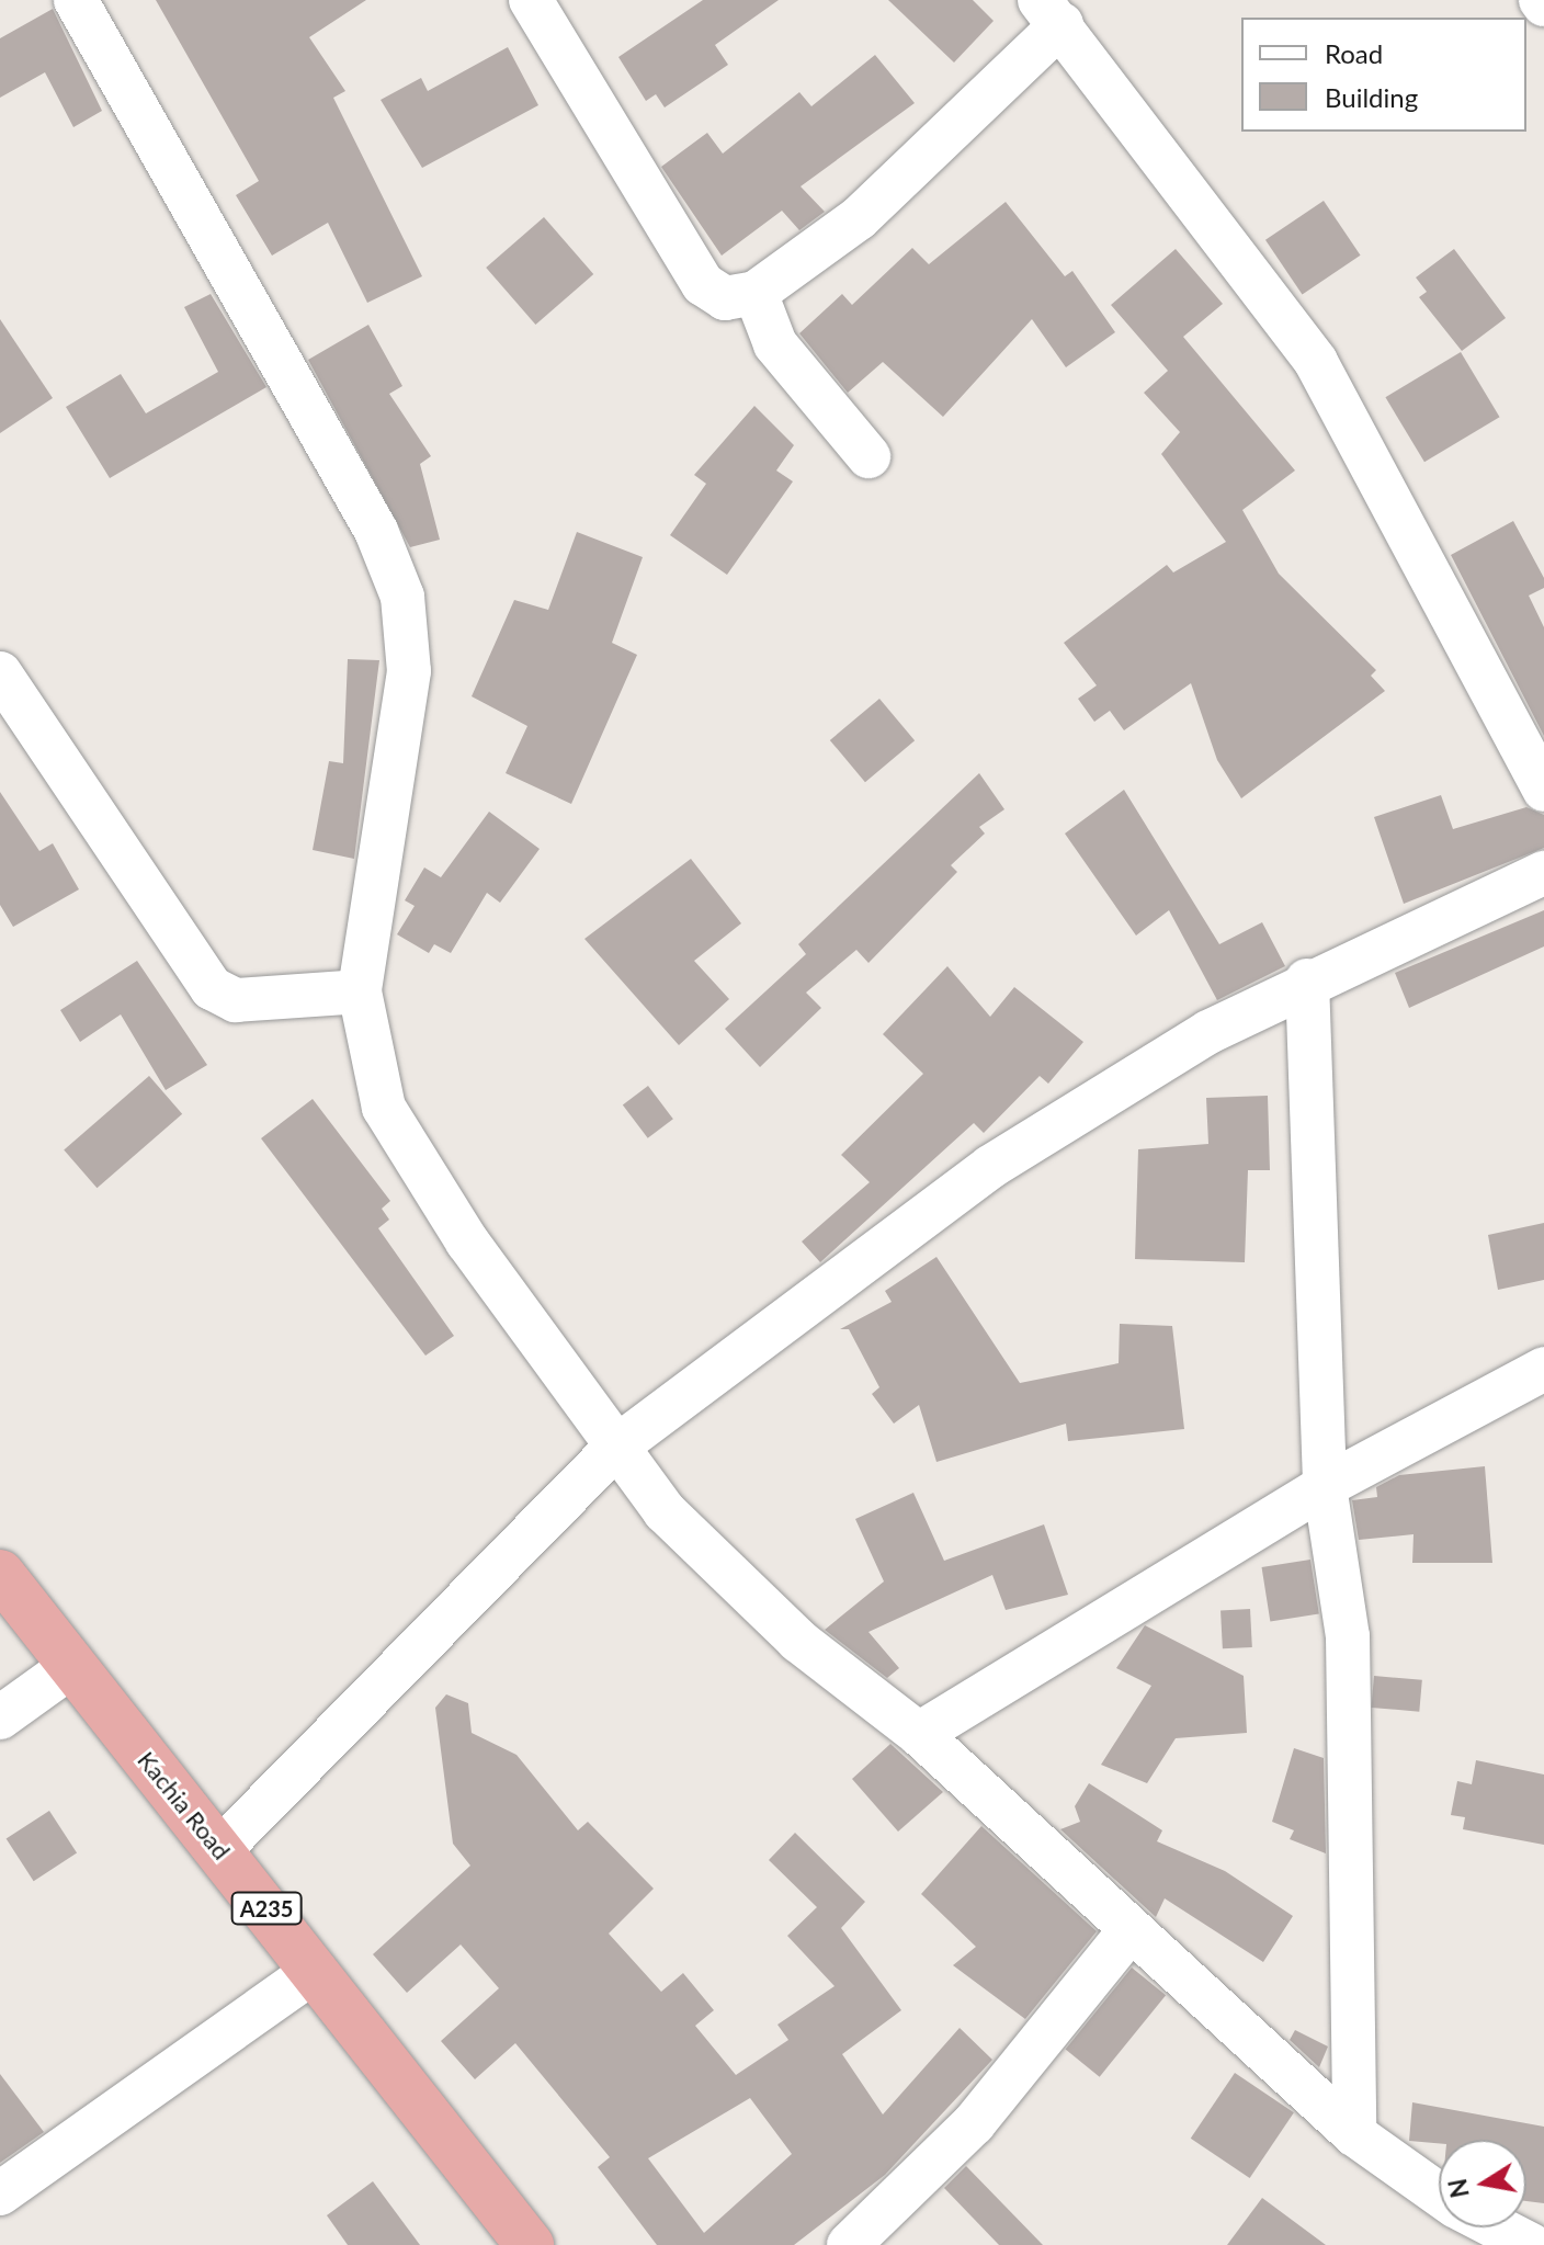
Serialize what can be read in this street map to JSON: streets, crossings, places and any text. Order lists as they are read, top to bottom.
{
  "streets": {
    "highway": ["Kachia Road", "A235"]
  },
  "legend": ["Road", "Building"],
  "north": "left"
}
